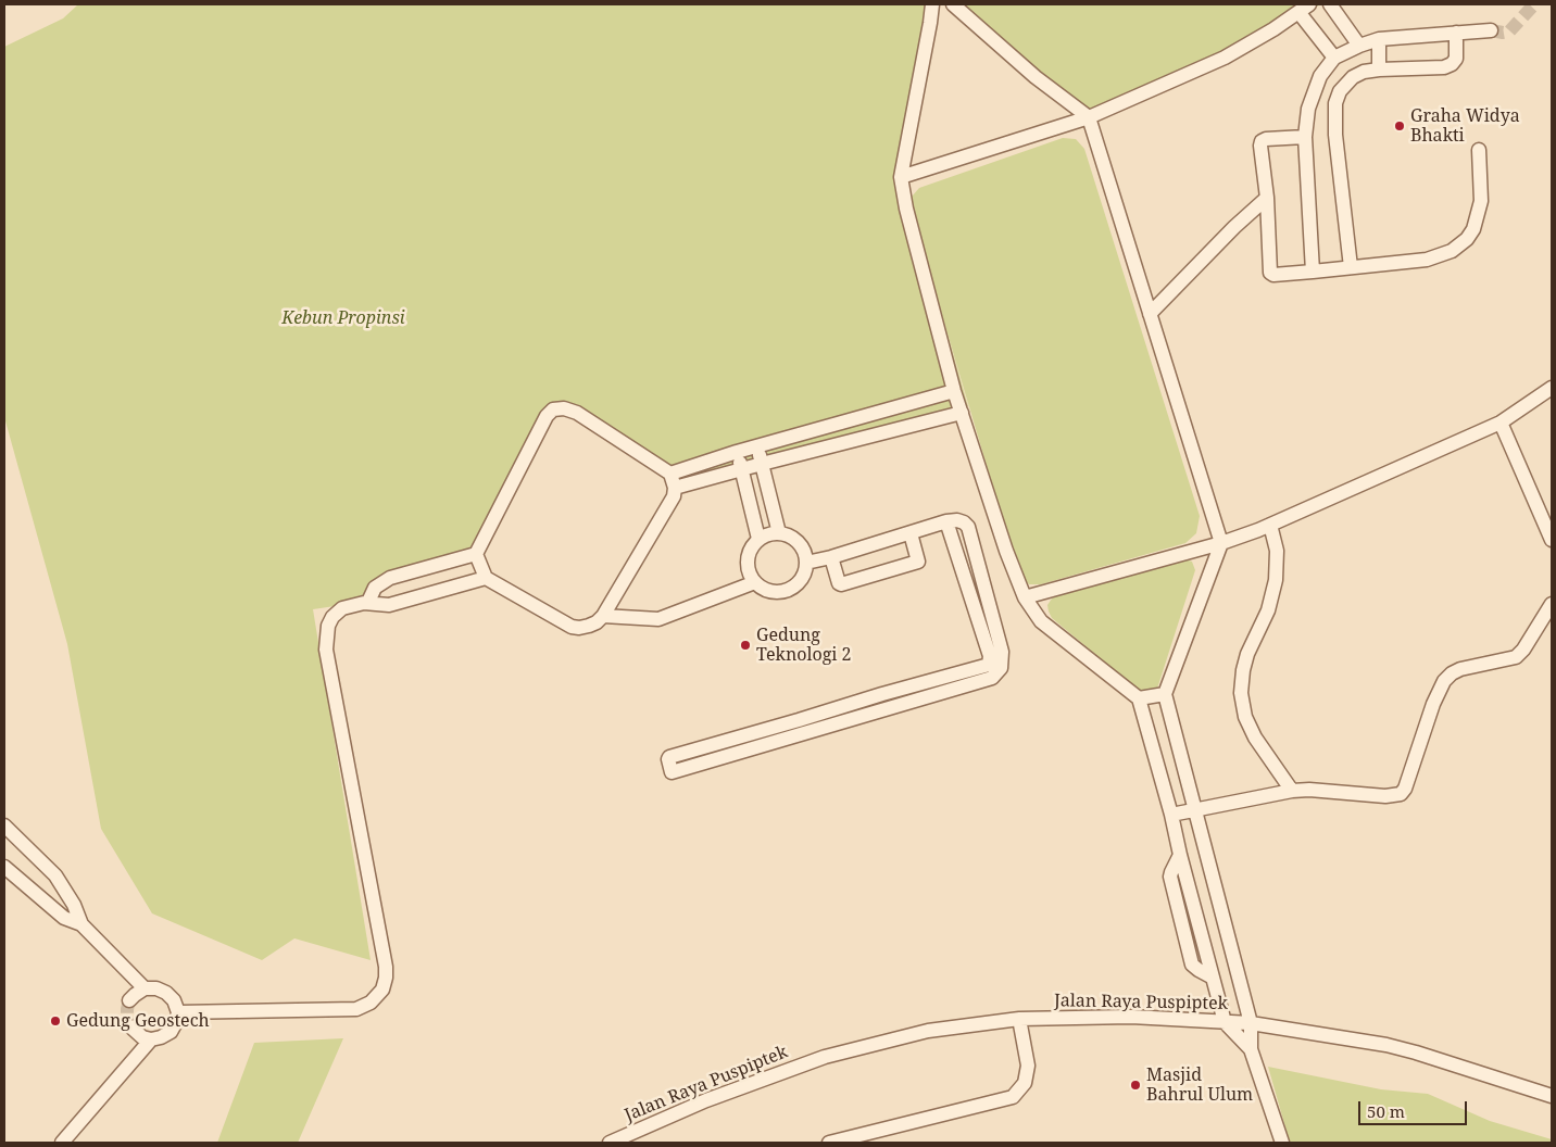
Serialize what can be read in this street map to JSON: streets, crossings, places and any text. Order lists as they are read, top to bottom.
{
  "streets": {
    "street": ["Jalan Raya Puspiptek"]
  },
  "parks": ["Kebun Propinsi"],
  "places": [
    "Graha Widya Bhakti",
    "Gedung Teknologi 2",
    "Gedung Geostech",
    "Masjid Bahrul Ulum"
  ],
  "scale_bar": "50 m"
}
